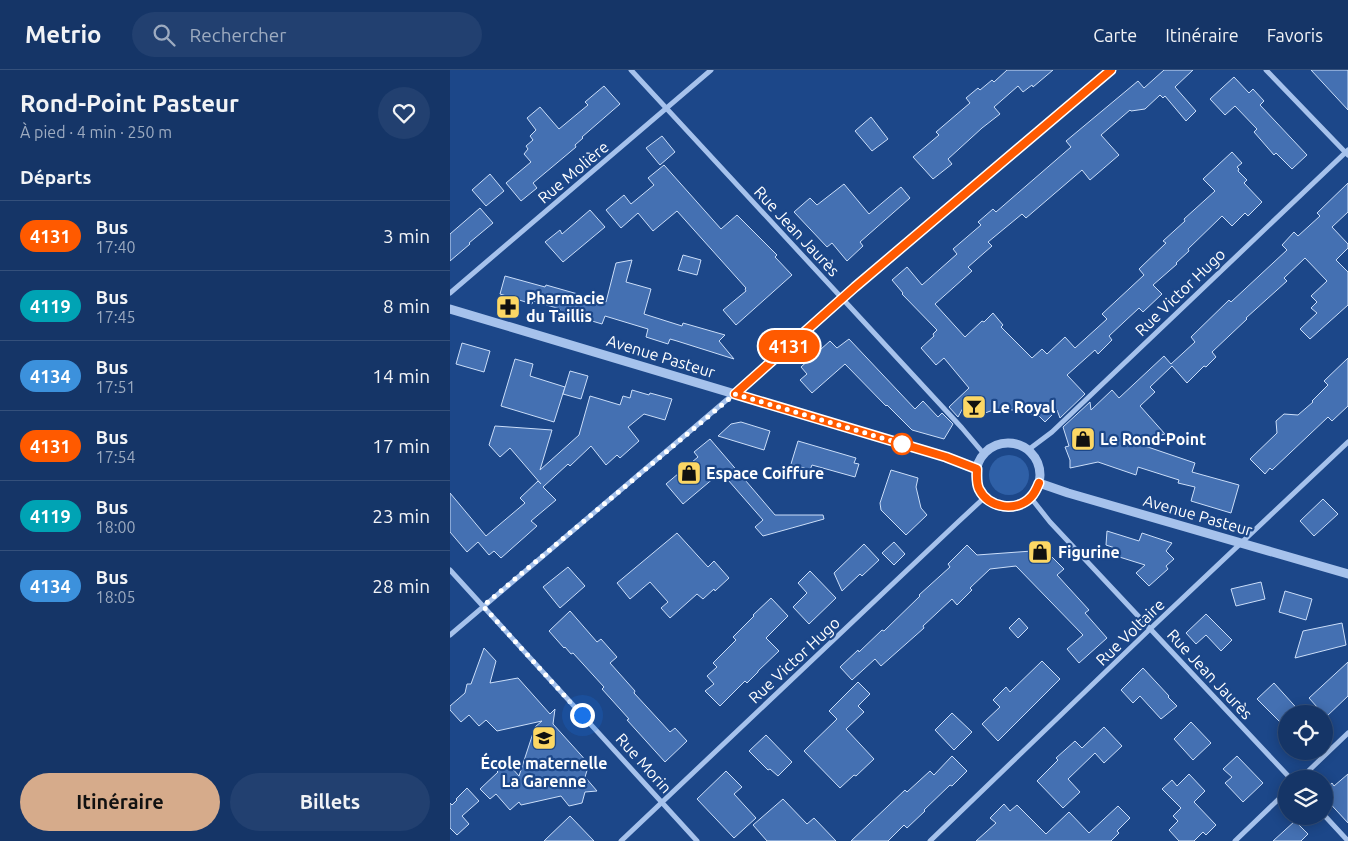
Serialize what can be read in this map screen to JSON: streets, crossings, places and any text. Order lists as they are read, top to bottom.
{
  "streets": {
    "street": [
      "Rue Molière",
      "Rue Jean Jaurès",
      "Rue Victor Hugo",
      "Avenue Pasteur",
      "Rue Voltaire",
      "Rue Morin"
    ]
  },
  "crossings": [
    ["Rue Molière", "Rue Jean Jaurès"],
    ["Rue Jean Jaurès", "Rue Victor Hugo"],
    ["Rue Jean Jaurès", "Avenue Pasteur"],
    ["Rue Jean Jaurès", "Rue Voltaire"],
    ["Rue Victor Hugo", "Avenue Pasteur"],
    ["Rue Victor Hugo", "Rue Morin"],
    ["Avenue Pasteur", "Rue Voltaire"]
  ],
  "places": {
    "pharmacy": ["Pharmacie du Taillis"],
    "bar": ["Le Royal"],
    "shop": ["Le Rond-Point", "Espace Coiffure", "Figurine"],
    "school or university": ["École maternelle La Garenne"]
  },
  "lines": ["bus line 4131"],
  "page": {
    "header": "Metrio",
    "search": "Rechercher",
    "nav": ["Carte", "Itinéraire", "Favoris"],
    "heading": [
      ["Rond-Point Pasteur", "À pied · 4 min · 250 m"],
      "Départs"
    ],
    "on_map": "4131",
    "list": [
      {
        "mark": "4131",
        "name": "Bus",
        "note": "17:40",
        "value": "3 min"
      },
      {
        "mark": "4119",
        "name": "Bus",
        "note": "17:45",
        "value": "8 min"
      },
      {
        "mark": "4134",
        "name": "Bus",
        "note": "17:51",
        "value": "14 min"
      },
      {
        "mark": "4131",
        "name": "Bus",
        "note": "17:54",
        "value": "17 min"
      },
      {
        "mark": "4119",
        "name": "Bus",
        "note": "18:00",
        "value": "23 min"
      },
      {
        "mark": "4134",
        "name": "Bus",
        "note": "18:05",
        "value": "28 min"
      }
    ],
    "buttons": ["Itinéraire", "Billets"]
  }
}
